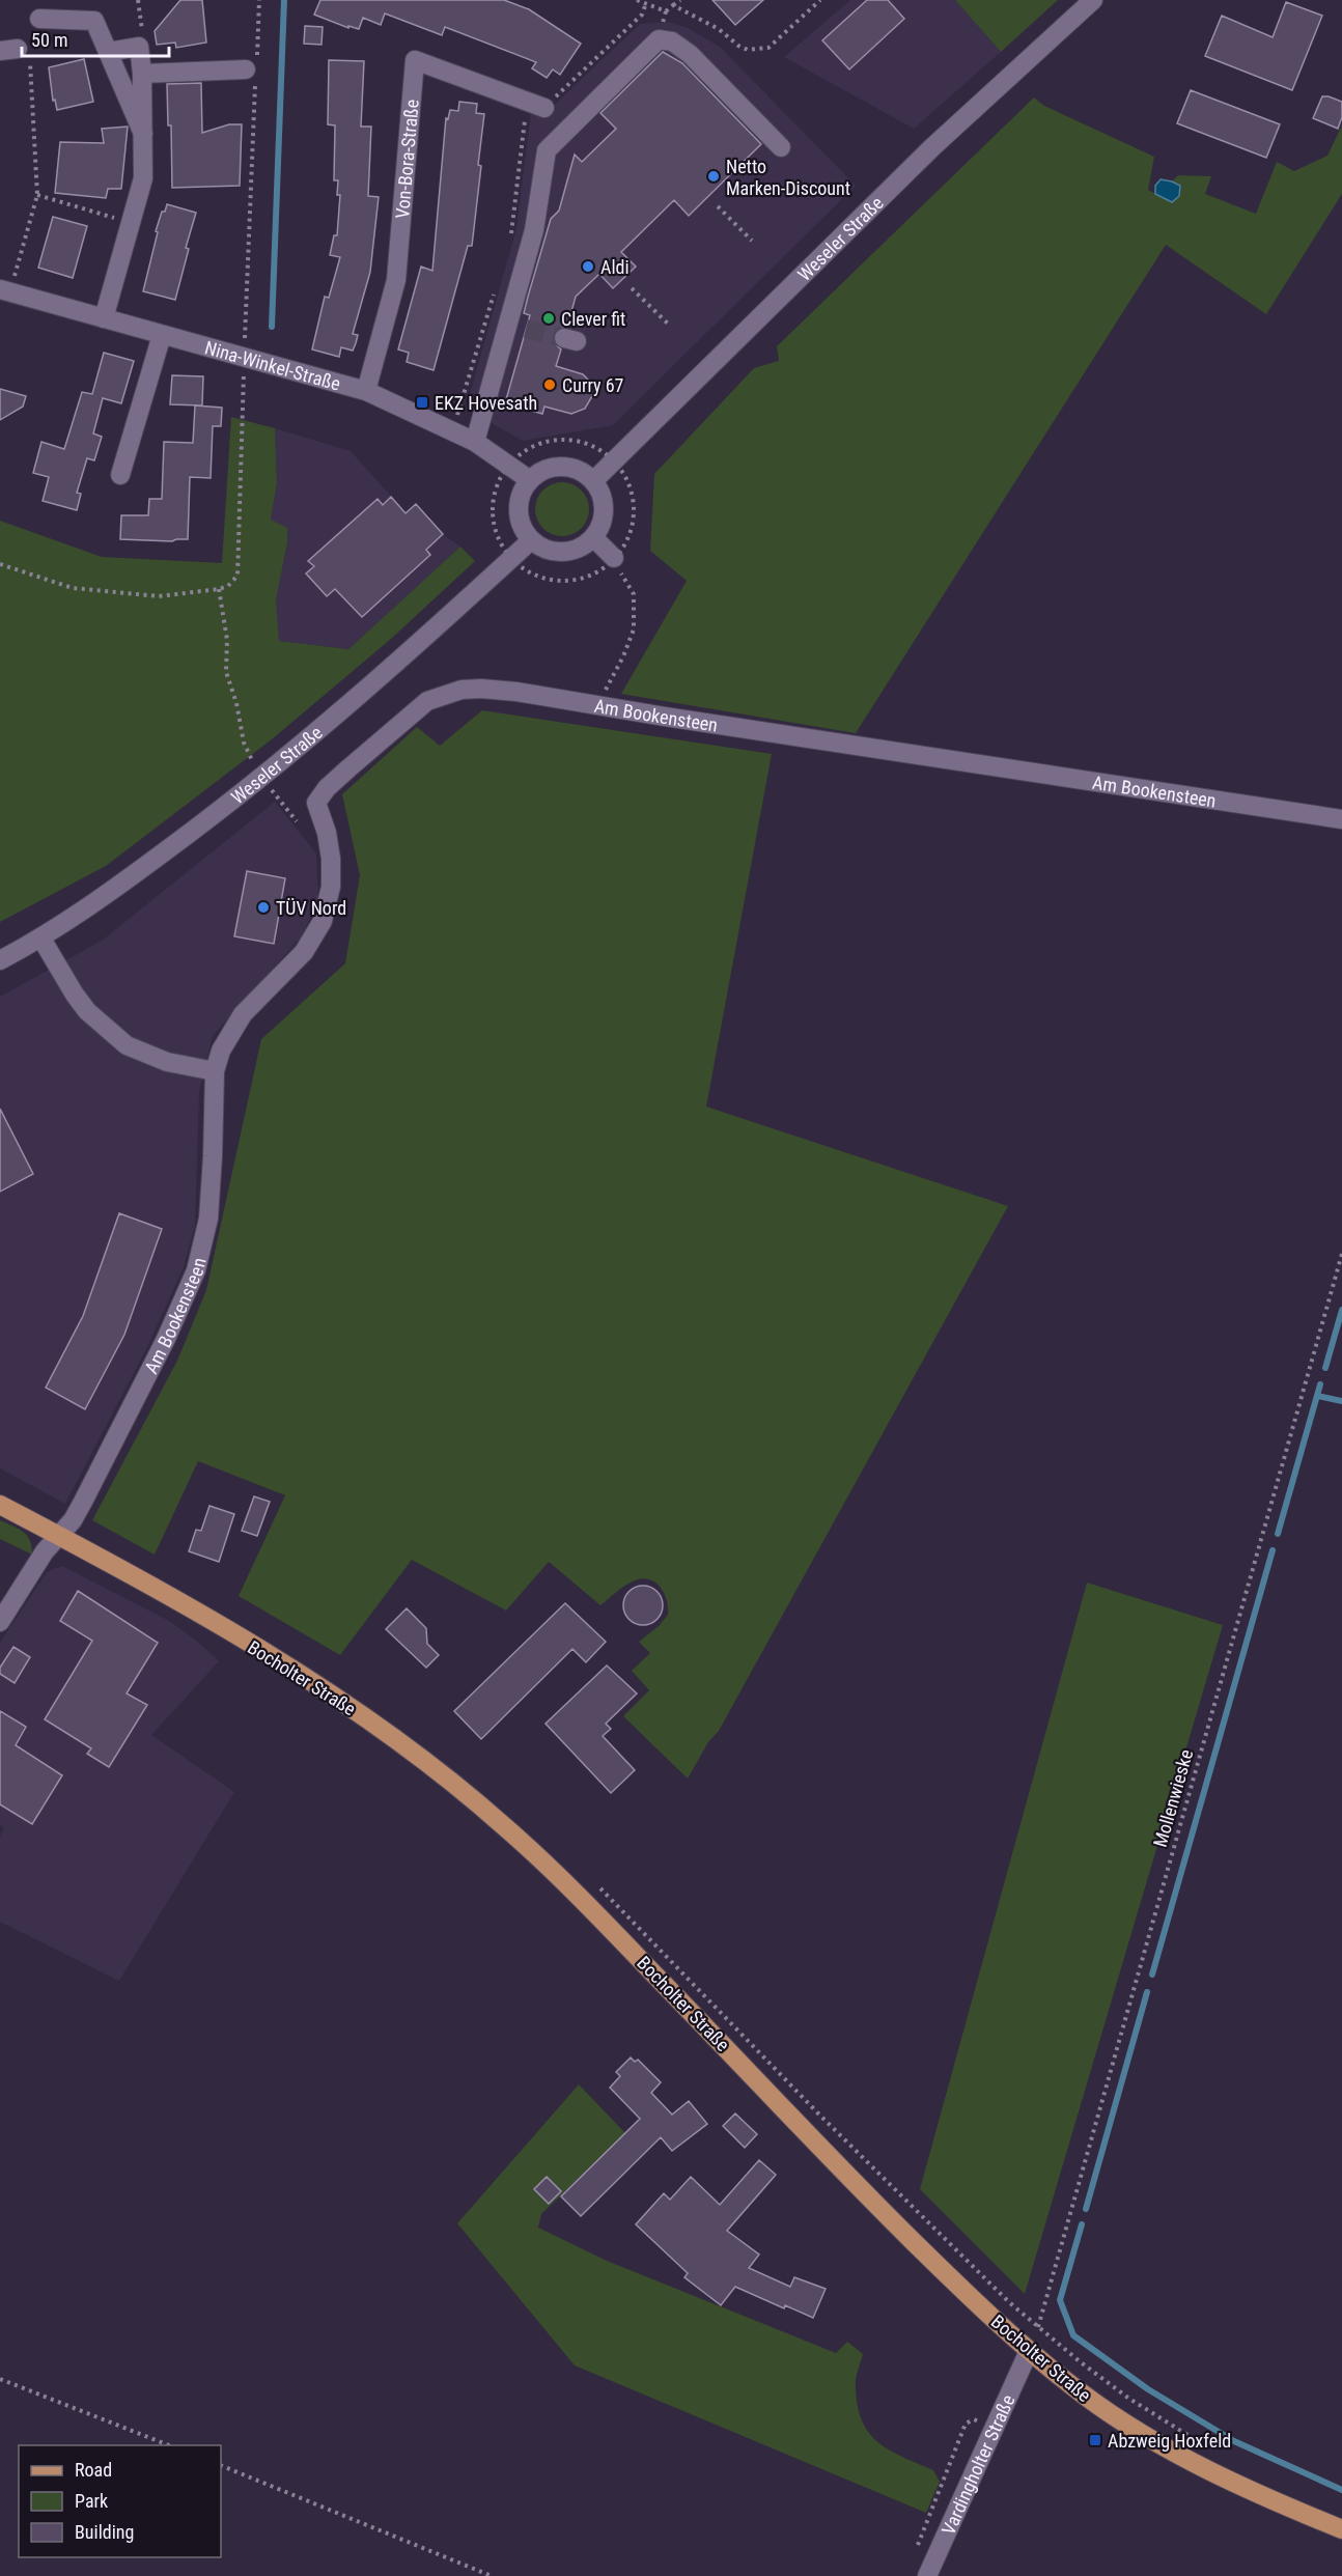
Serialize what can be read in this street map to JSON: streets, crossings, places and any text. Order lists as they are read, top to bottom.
{
  "streets": {
    "main road": ["Bocholter Straße"],
    "street": [
      "Von-Bora-Straße",
      "Weseler Straße",
      "Nina-Winkel-Straße",
      "Am Bookensteen",
      "Vardingholter Straße"
    ],
    "path": ["Mollenwieske"]
  },
  "crossings": [
    ["Von-Bora-Straße", "Nina-Winkel-Straße"],
    ["Weseler Straße", "Nina-Winkel-Straße"],
    ["Am Bookensteen", "Bocholter Straße"],
    ["Bocholter Straße", "Mollenwieske"],
    ["Bocholter Straße", "Vardingholter Straße"],
    ["Mollenwieske", "Vardingholter Straße"]
  ],
  "places": {
    "other": [
      "Netto Marken-Discount",
      "Aldi",
      "Clever fit",
      "Curry 67",
      "TÜV Nord"
    ],
    "transit": ["EKZ Hovesath", "Abzweig Hoxfeld"]
  },
  "legend": ["Road", "Park", "Building"],
  "scale_bar": "50 m"
}
